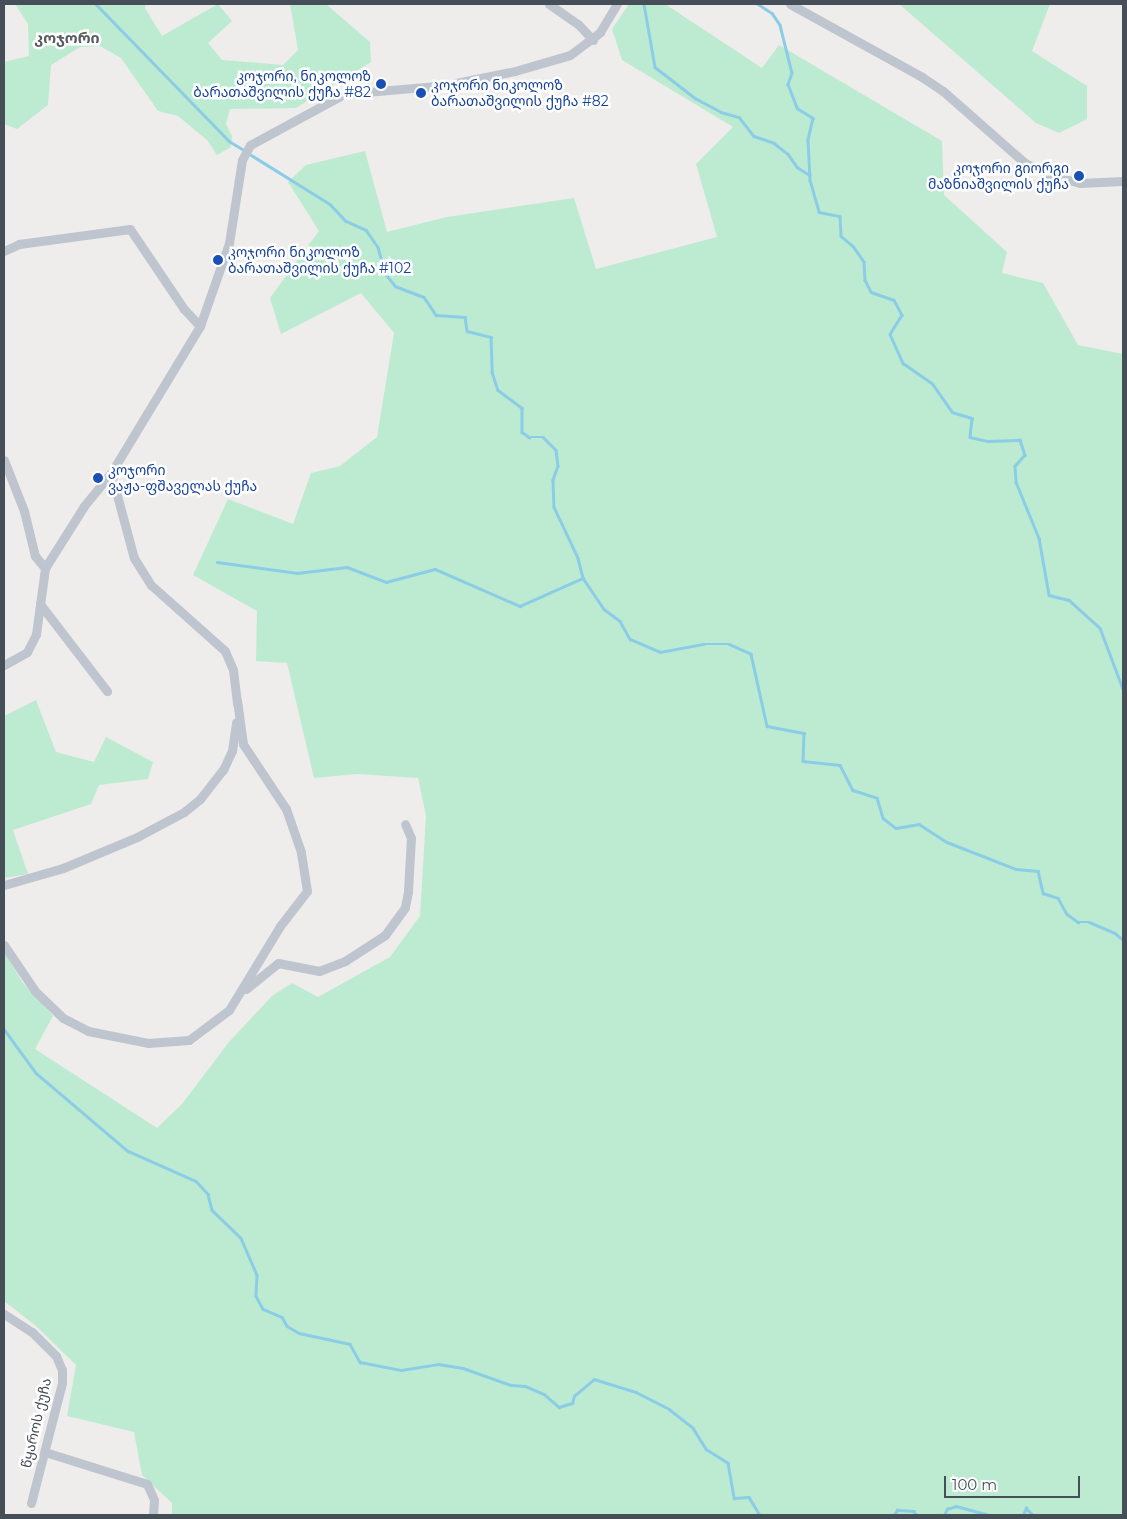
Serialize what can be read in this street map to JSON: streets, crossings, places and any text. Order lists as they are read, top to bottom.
{
  "streets": {
    "street": ["წყაროს ქუჩა"]
  },
  "districts": ["კოჯორი"],
  "places": [
    "კოჯორი, ნიკოლოზ ბარათაშვილის ქუჩა #82",
    "კოჯორი ნიკოლოზ ბარათაშვილის ქუჩა #82",
    "კოჯორი გიორგი მაზნიაშვილის ქუჩა",
    "კოჯორი ნიკოლოზ ბარათაშვილის ქუჩა #102",
    "კოჯორი ვაჟა-ფშაველას ქუჩა"
  ],
  "scale_bar": "100 m"
}
